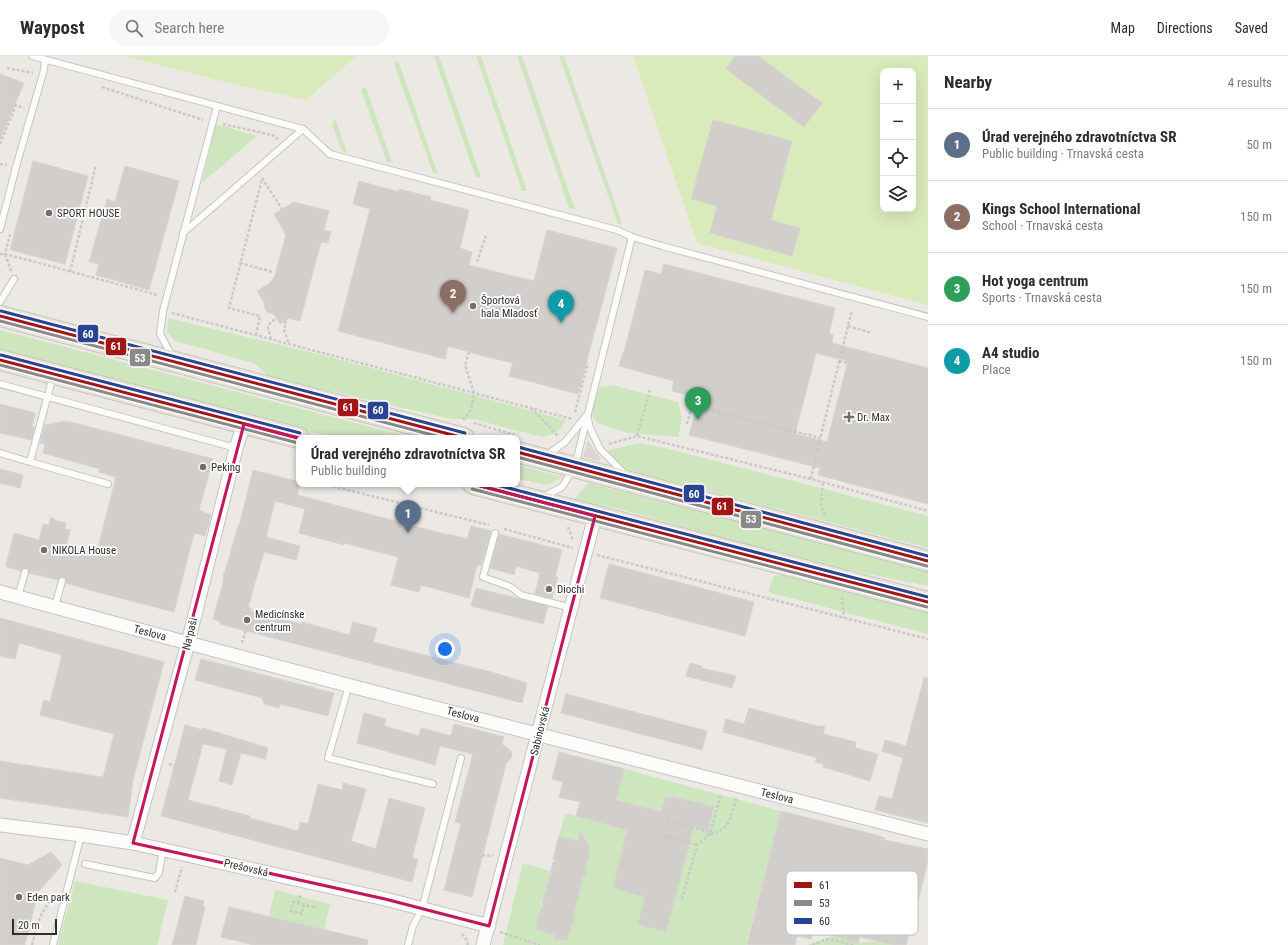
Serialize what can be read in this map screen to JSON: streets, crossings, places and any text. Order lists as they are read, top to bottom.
{
  "streets": {
    "street": [
      "Teslova",
      "Na paši",
      "Sabinovská",
      "Prešovská"
    ]
  },
  "crossings": [
    ["Teslova", "Na paši"],
    ["Teslova", "Sabinovská"],
    ["Na paši", "Prešovská"],
    ["Sabinovská", "Prešovská"]
  ],
  "places": {
    "other": [
      "SPORT HOUSE",
      "Športová hala Mladosť",
      "Peking",
      "NIKOLA House",
      "Diochi",
      "Medicínske centrum",
      "Eden park"
    ],
    "health": ["Dr. Max"]
  },
  "lines": ["transit line 60", "transit line 61", "transit line 53"],
  "legend": ["61", "53", "60"],
  "scale_bar": "20 m",
  "page": {
    "header": "Waypost",
    "search": "Search here",
    "nav": ["Map", "Directions", "Saved"],
    "heading": ["Nearby", "4 results"],
    "map_buttons": ["+", "−"],
    "list": [
      {
        "mark": "1",
        "name": "Úrad verejného zdravotníctva SR",
        "note": "Public building · Trnavská cesta",
        "value": "50 m"
      },
      {
        "mark": "2",
        "name": "Kings School International",
        "note": "School · Trnavská cesta",
        "value": "150 m"
      },
      {
        "mark": "3",
        "name": "Hot yoga centrum",
        "note": "Sports · Trnavská cesta",
        "value": "150 m"
      },
      {
        "mark": "4",
        "name": "A4 studio",
        "note": "Place",
        "value": "150 m"
      }
    ],
    "pins": [
      "2",
      "4",
      "3",
      "1"
    ],
    "popup": ["Úrad verejného zdravotníctva SR", "Public building"],
    "scale": "20 m"
  }
}
